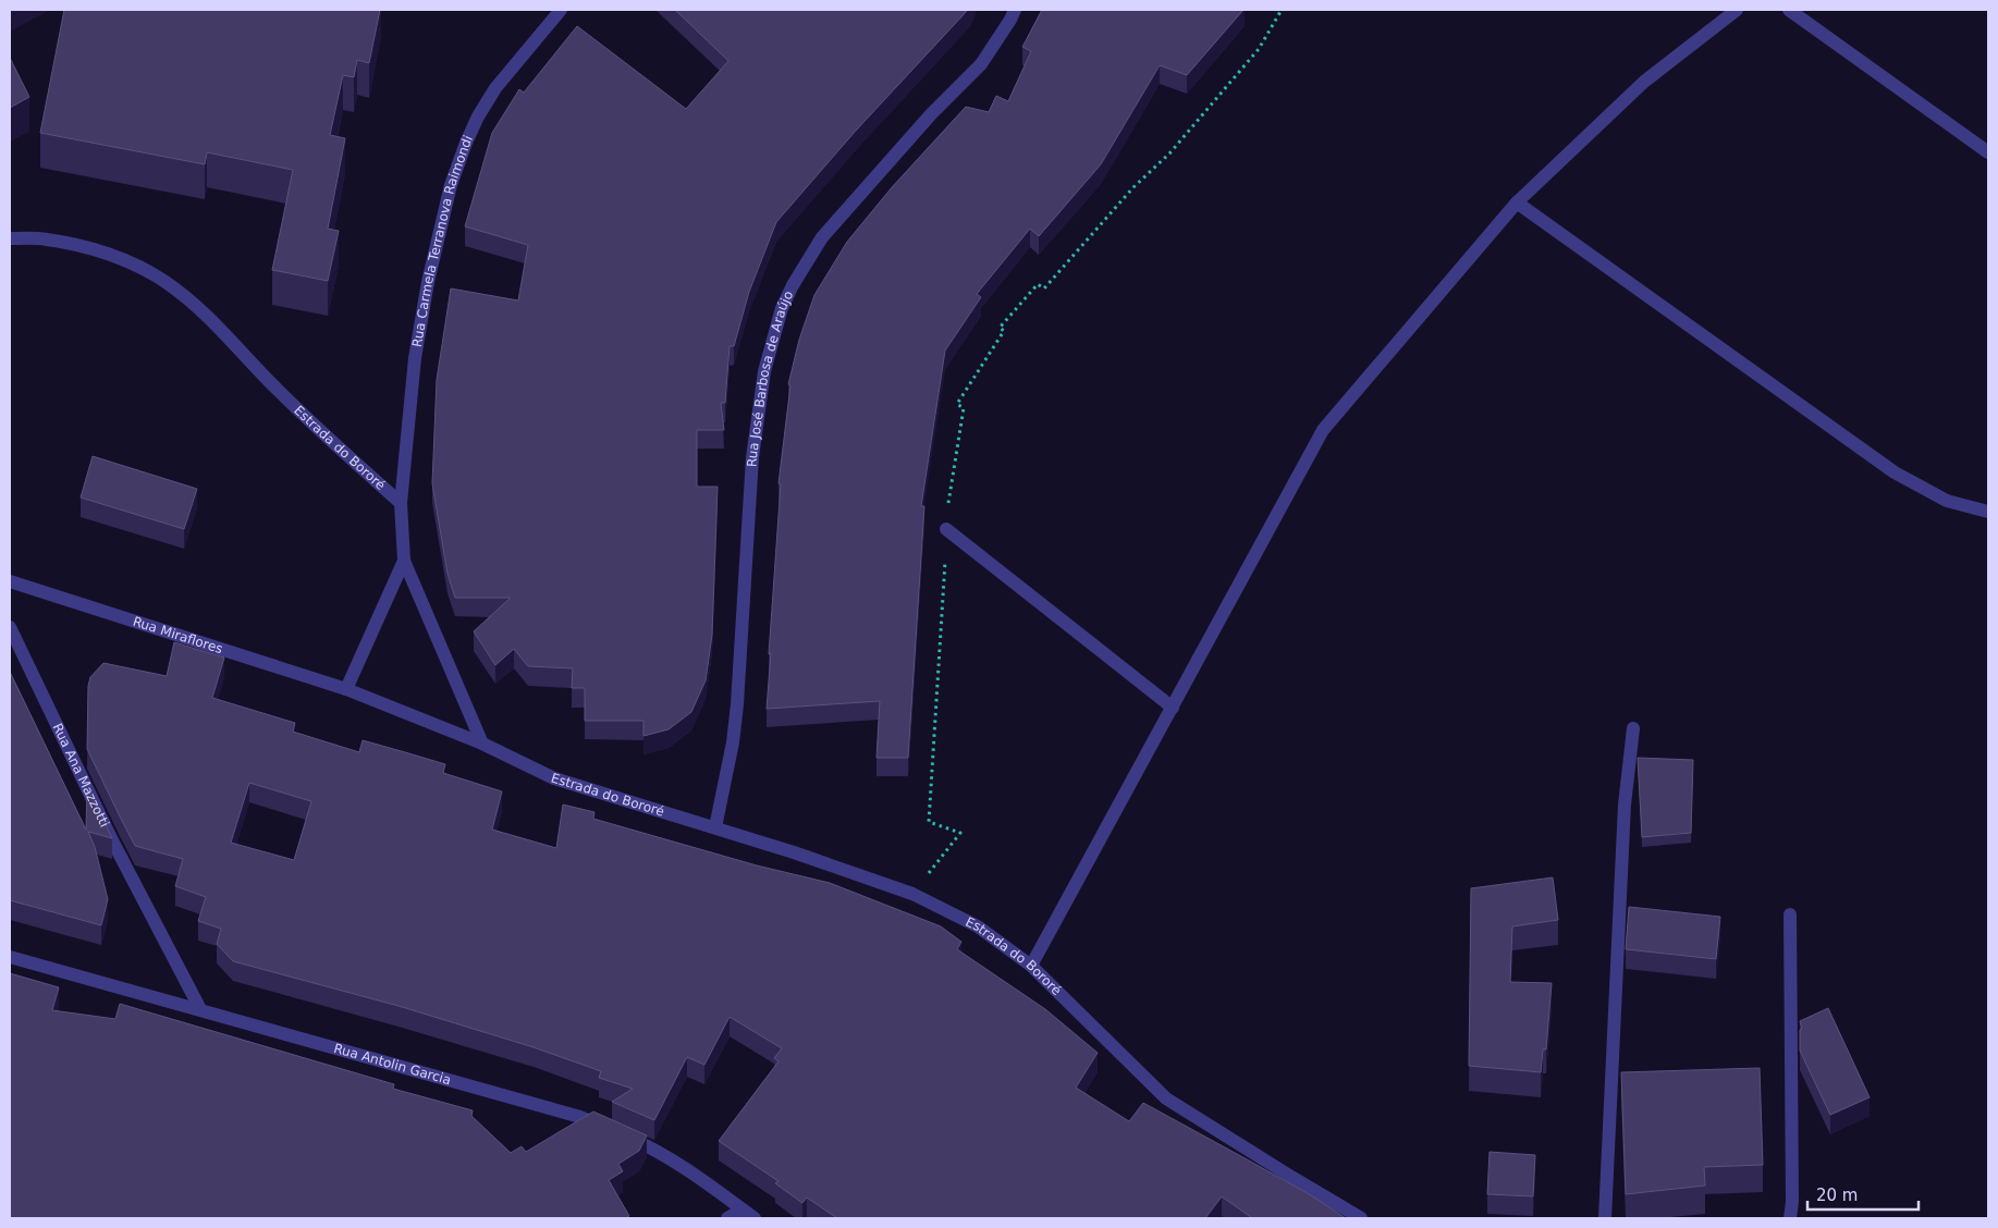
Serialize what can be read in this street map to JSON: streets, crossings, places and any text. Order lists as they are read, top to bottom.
{
  "streets": {
    "street": [
      "Rua Carmela Terranova Raimondi",
      "Rua José Barbosa de Araújo",
      "Estrada do Bororé",
      "Rua Miraflores",
      "Rua Ana Mazzotti",
      "Rua Antolin Garcia"
    ]
  },
  "crossings": [
    ["Rua Carmela Terranova Raimondi", "Estrada do Bororé"],
    ["Rua José Barbosa de Araújo", "Estrada do Bororé"],
    ["Estrada do Bororé", "Rua Miraflores"],
    ["Rua Ana Mazzotti", "Rua Antolin Garcia"]
  ],
  "scale_bar": "20 m"
}
